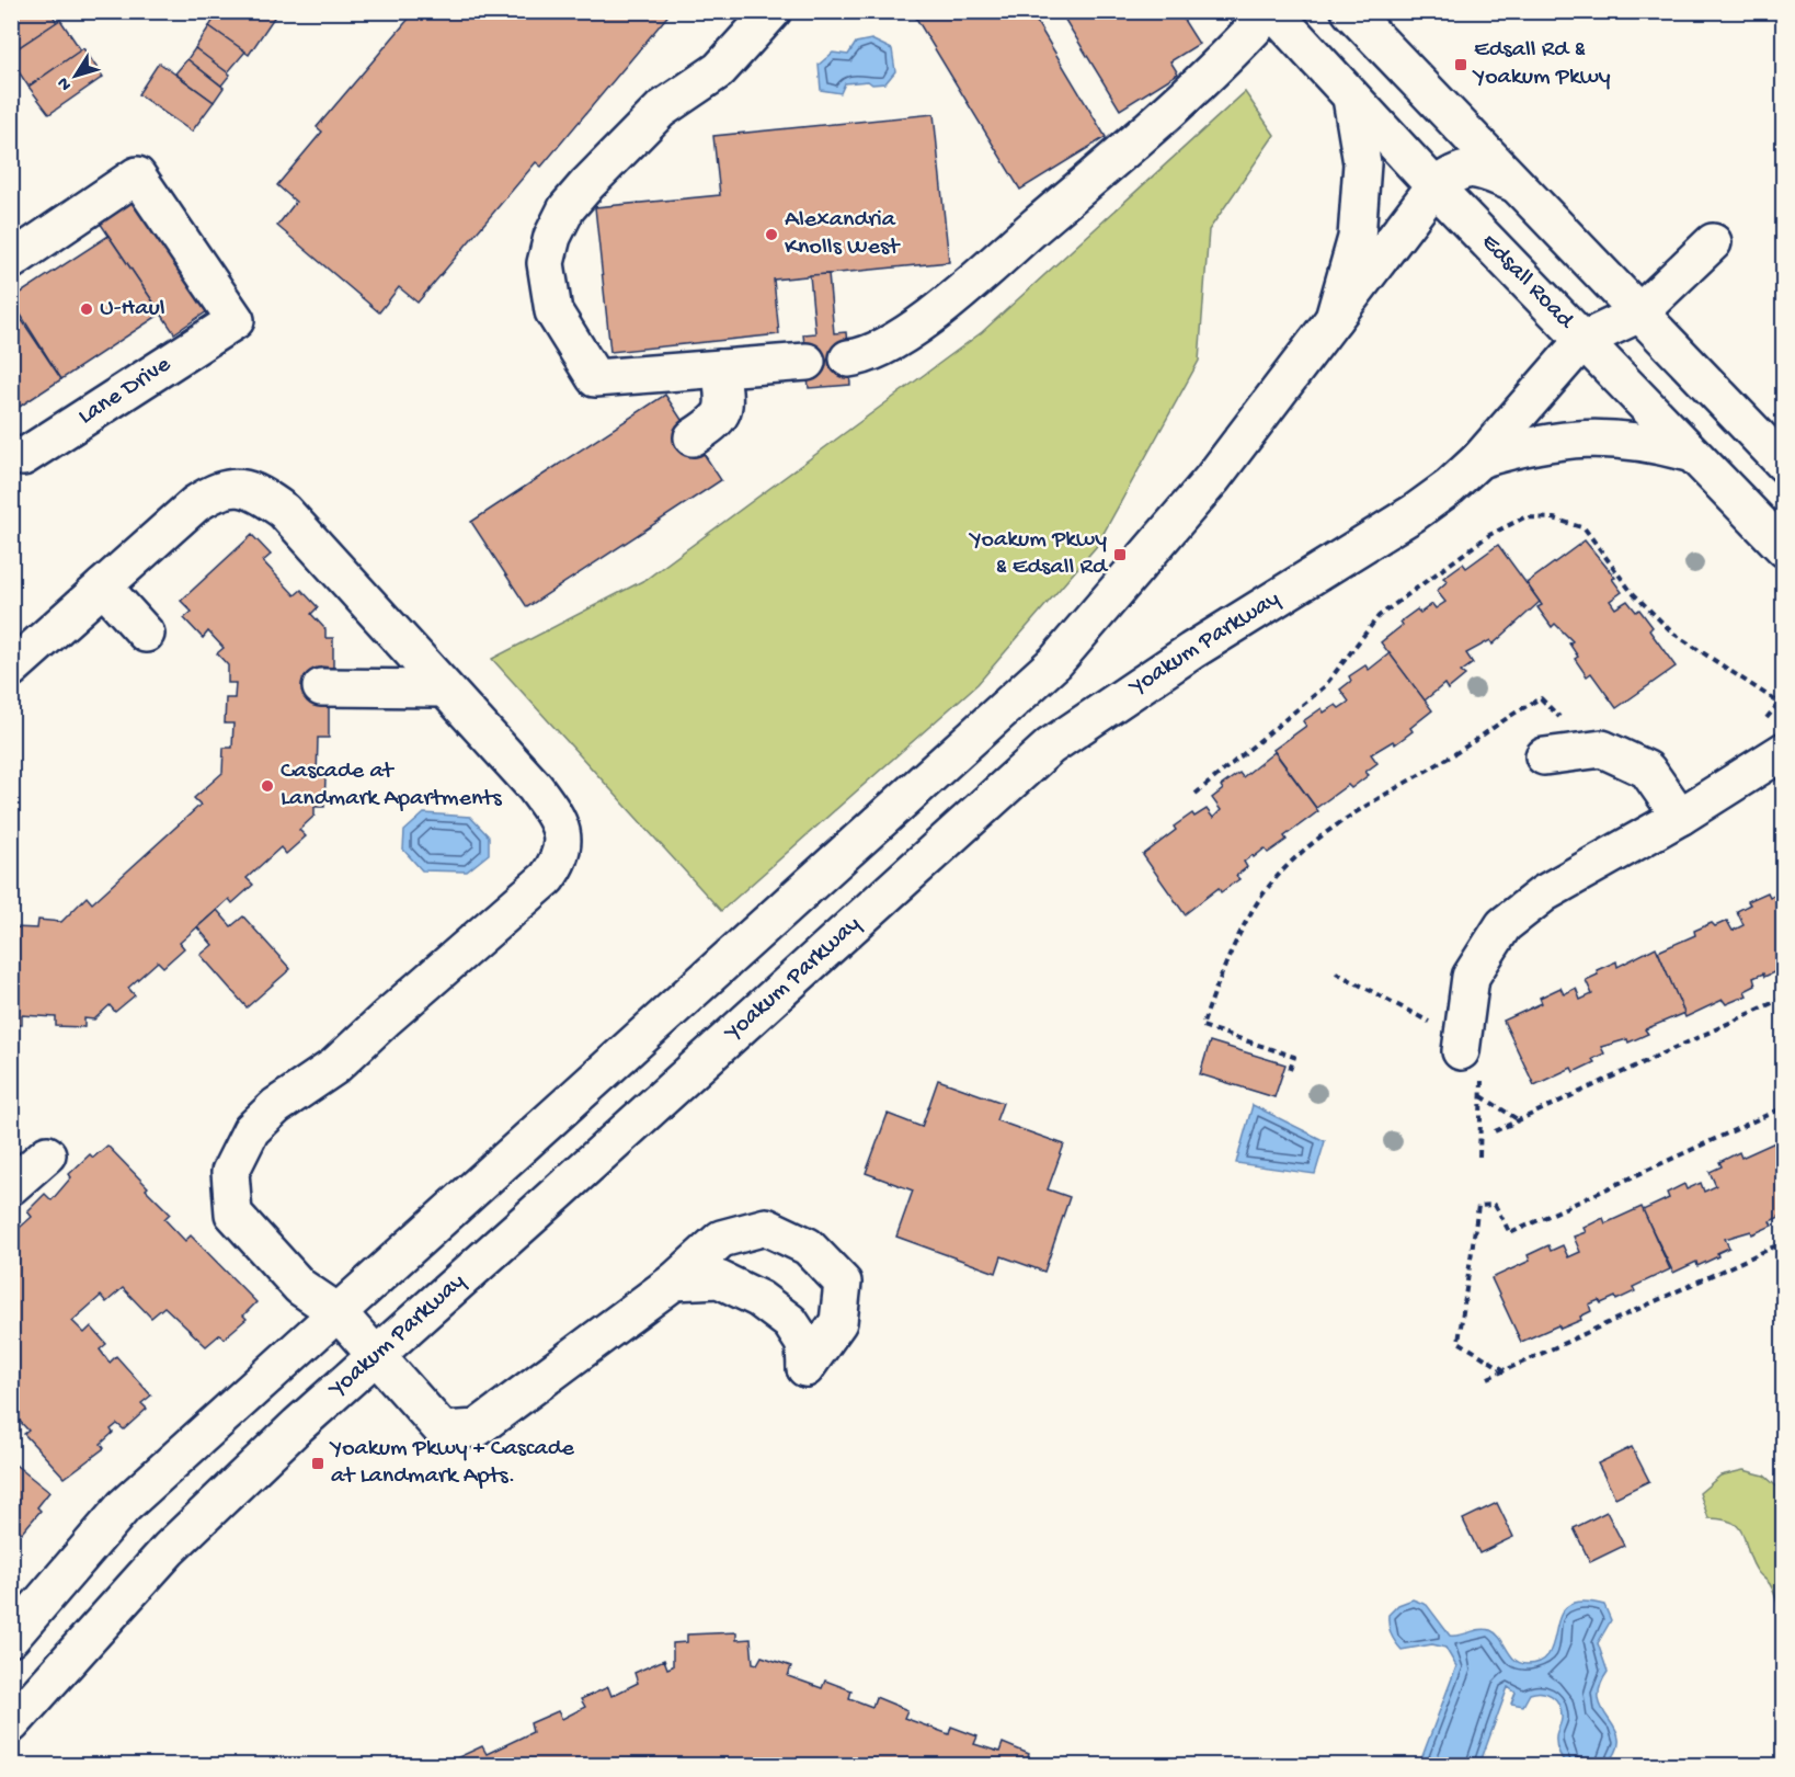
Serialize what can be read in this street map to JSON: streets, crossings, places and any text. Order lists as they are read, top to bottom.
{
  "streets": {
    "street": ["Edsall Road", "Lane Drive", "Yoakum Parkway"]
  },
  "crossings": [
    ["Edsall Road", "Yoakum Parkway"]
  ],
  "places": {
    "transit": ["Edsall Rd & Yoakum Pkwy", "Yoakum Pkwy & Edsall Rd", "Yoakum Pkwy + Cascade at Landmark Apts."],
    "other": ["Alexandria Knolls West", "U-Haul", "Cascade at Landmark Apartments"]
  },
  "north": "bottom left"
}
